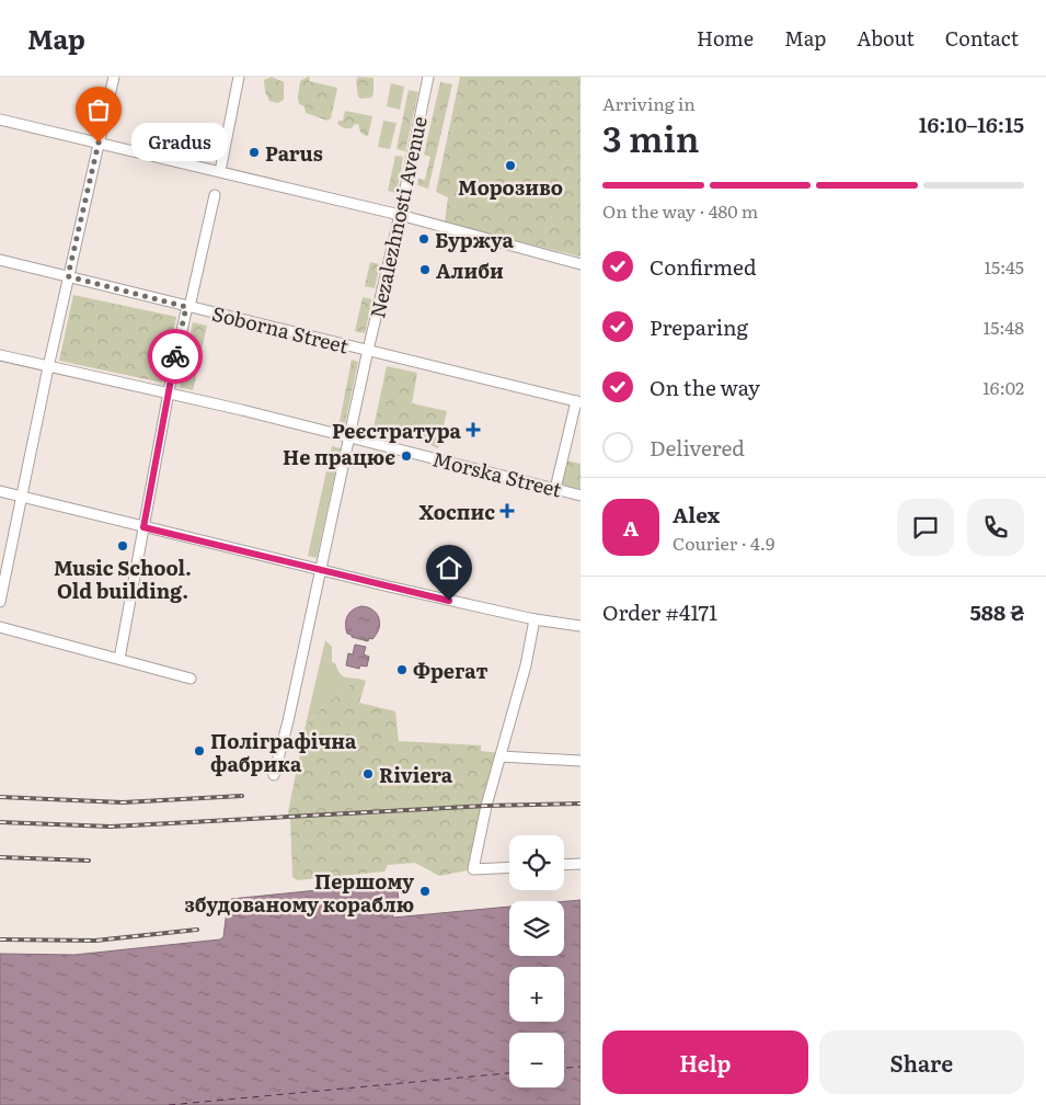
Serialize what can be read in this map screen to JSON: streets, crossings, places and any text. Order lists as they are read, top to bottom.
{
  "streets": {
    "street": ["Nezalezhnosti Avenue", "Soborna Street", "Morska Street"]
  },
  "crossings": [
    ["Nezalezhnosti Avenue", "Soborna Street"],
    ["Nezalezhnosti Avenue", "Morska Street"]
  ],
  "places": {
    "other": [
      "Gradus",
      "Parus",
      "Морозиво",
      "Буржуа",
      "Алиби",
      "Не працює",
      "Music School. Old building.",
      "Фрегат",
      "Поліграфічна фабрика",
      "Riviera",
      "Першому збудованому кораблю"
    ],
    "health": ["Реєстратура", "Хоспис"]
  },
  "page": {
    "header": "Map",
    "nav": [
      "Home",
      "Map",
      "About",
      "Contact"
    ],
    "heading": ["3 min", "Arriving in", "16:10–16:15"],
    "panel": [
      "Alex",
      "Courier · 4.9",
      "Order #4171",
      "588 ₴"
    ],
    "bubble": "Gradus",
    "bar": "On the way · 480 m",
    "list": [
      ["Confirmed", "15:45"],
      ["Preparing", "15:48"],
      ["On the way", "16:02"],
      "Delivered"
    ],
    "round": "A",
    "map_buttons": ["+", "−"],
    "buttons": ["Help", "Share"]
  }
}
